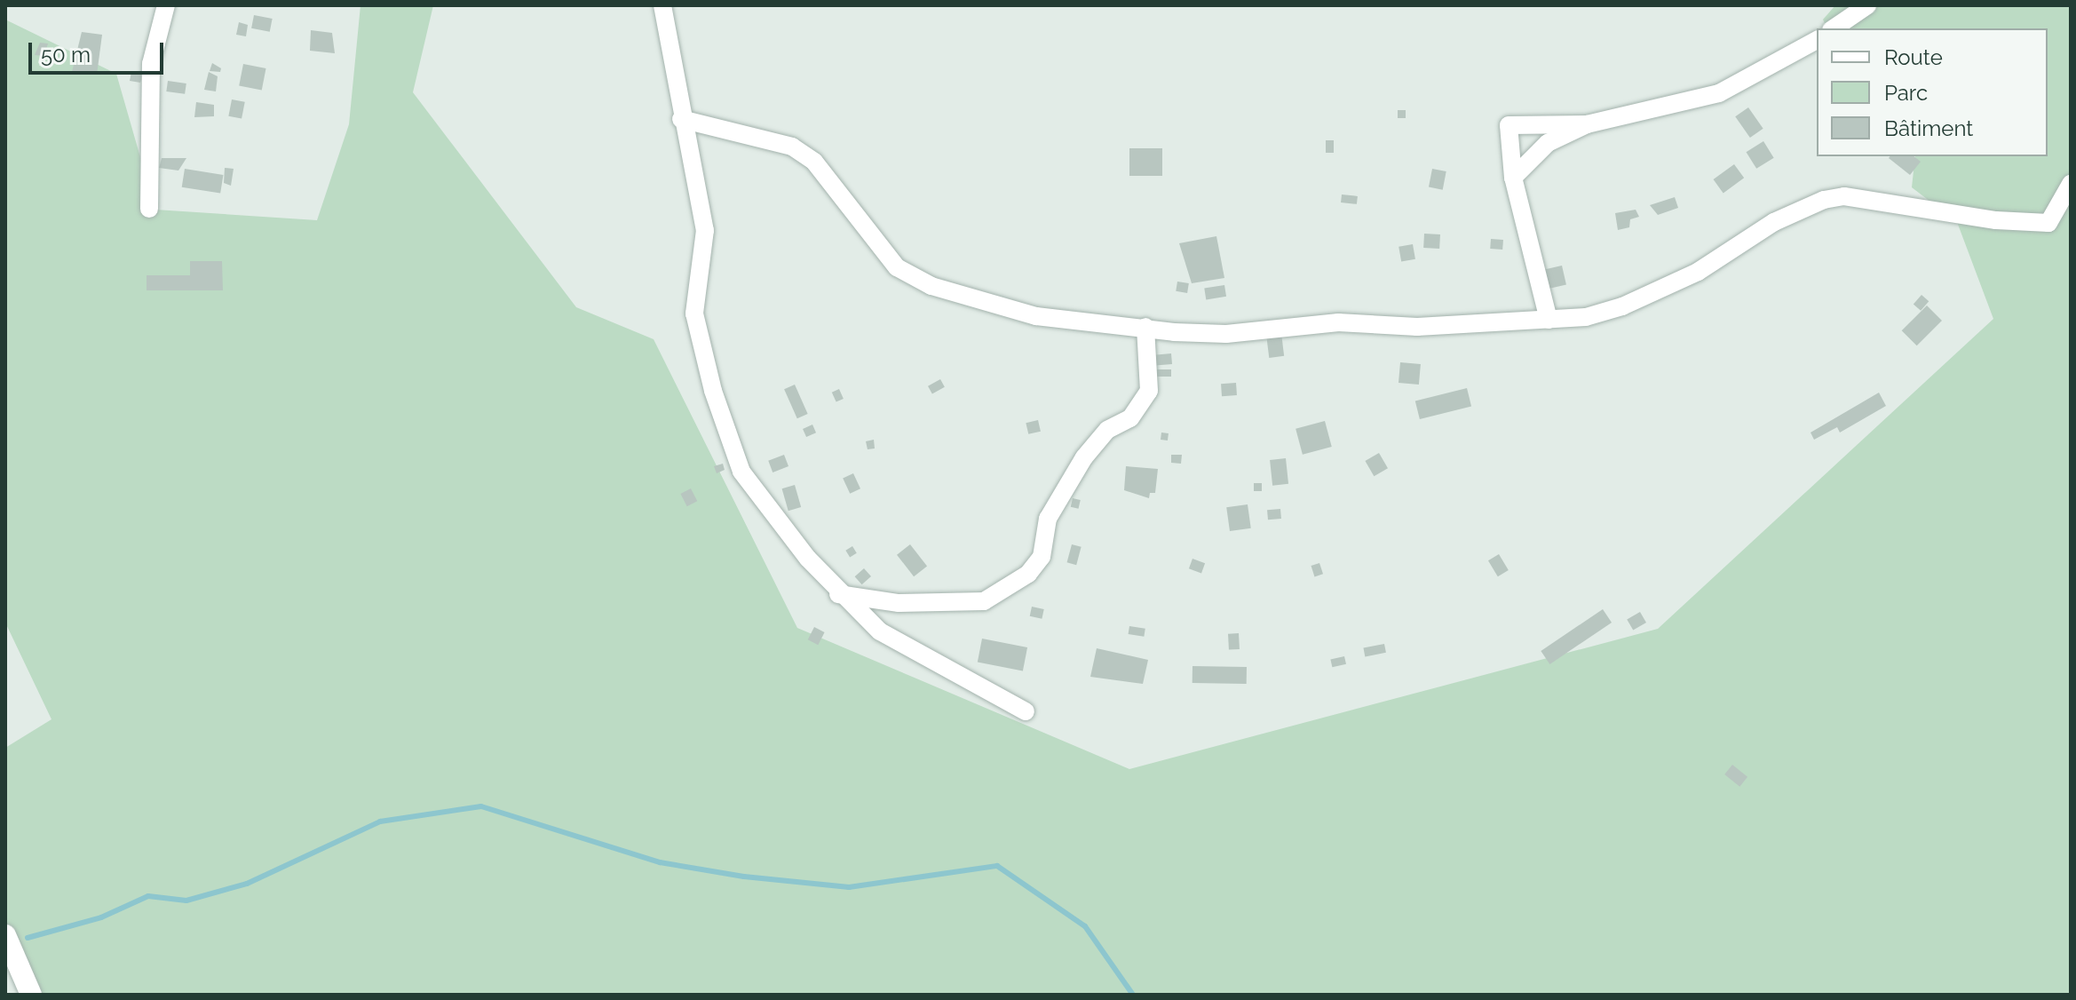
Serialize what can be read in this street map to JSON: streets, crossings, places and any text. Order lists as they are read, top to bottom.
{
  "legend": ["Route", "Parc", "Bâtiment"],
  "scale_bar": "50 m"
}
